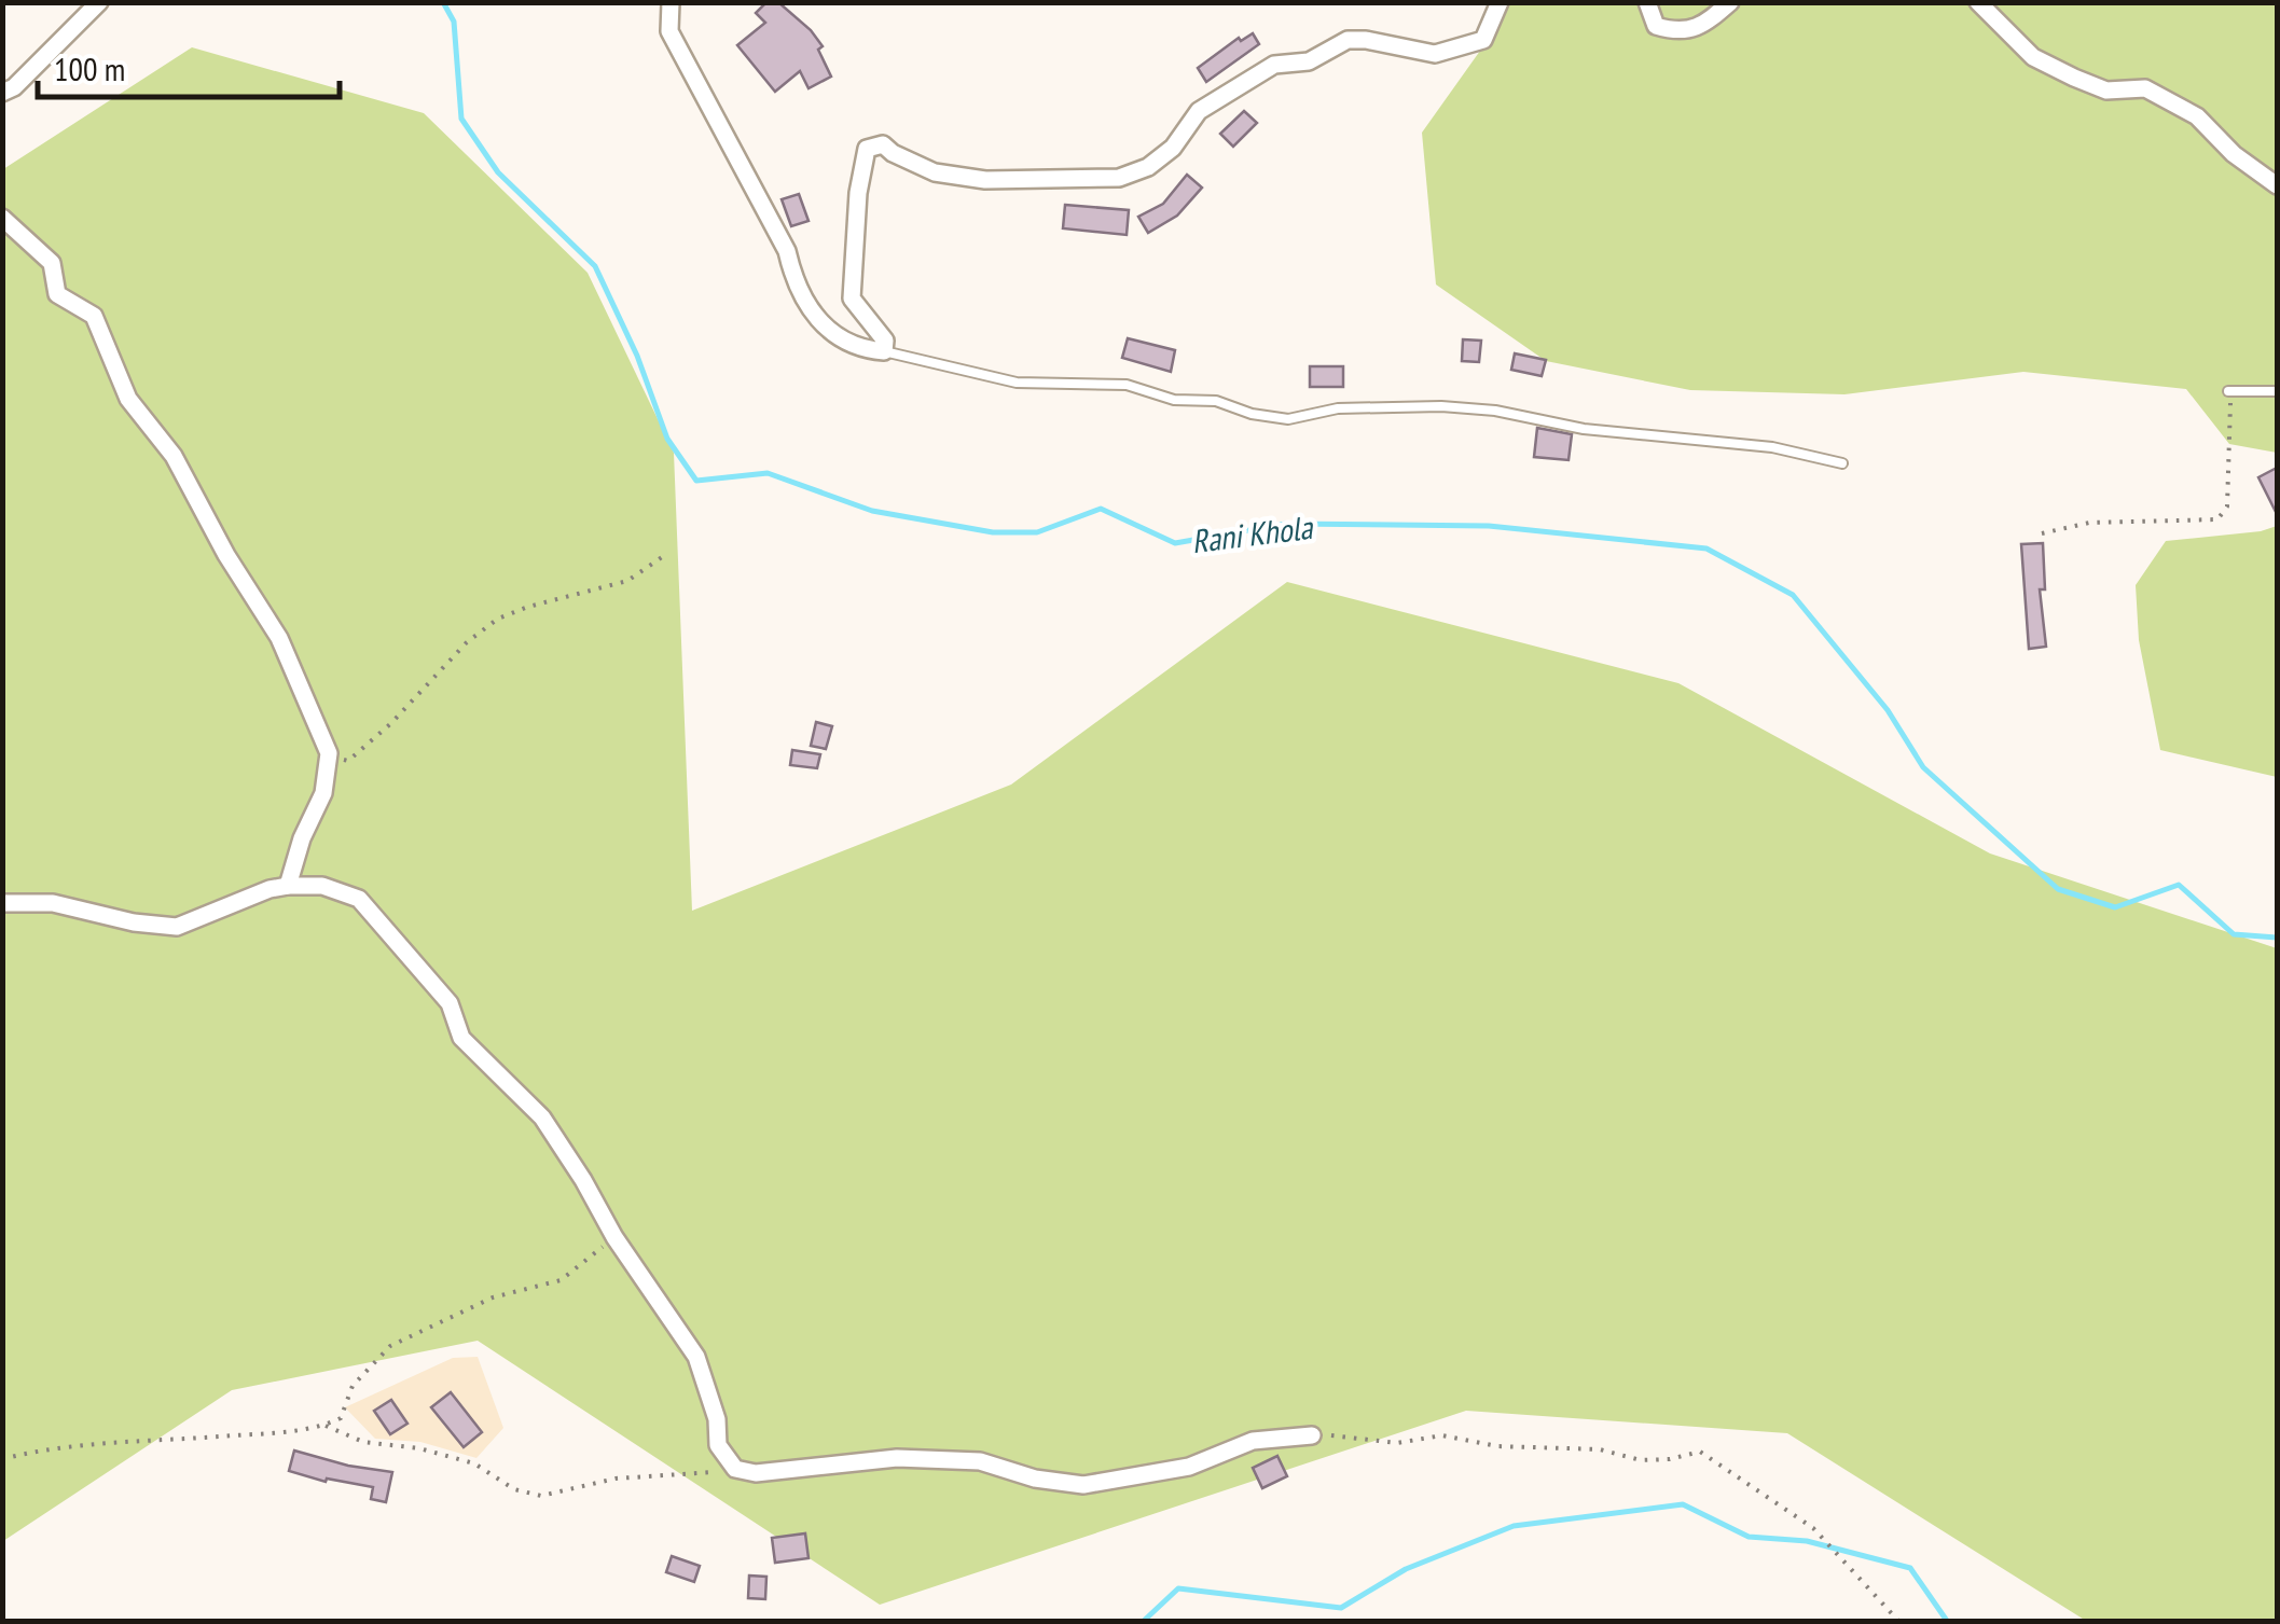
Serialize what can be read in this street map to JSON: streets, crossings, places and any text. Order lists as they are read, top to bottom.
{
  "water": ["Rani Khola"],
  "scale_bar": "100 m"
}
